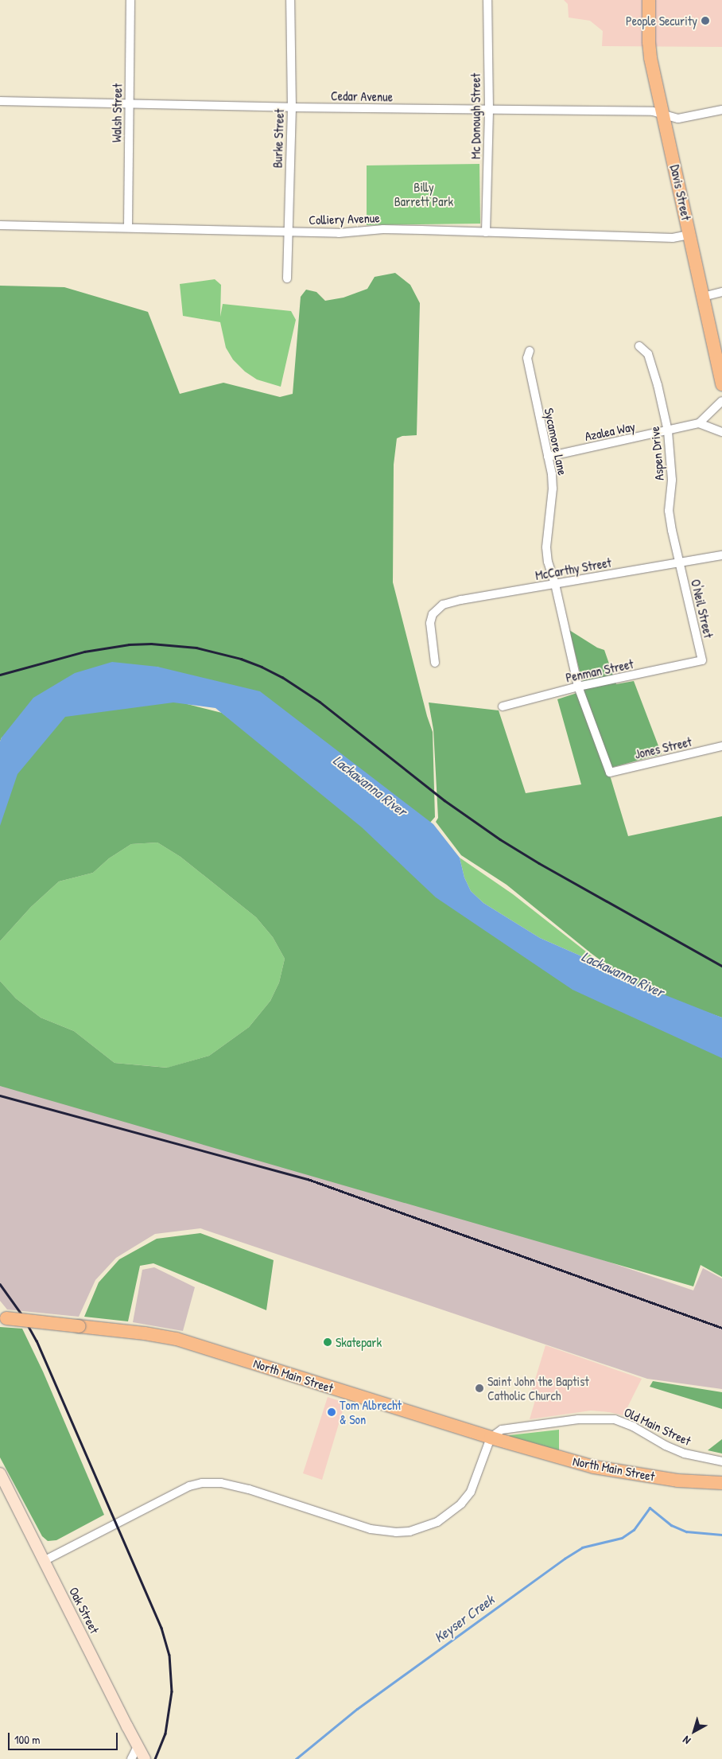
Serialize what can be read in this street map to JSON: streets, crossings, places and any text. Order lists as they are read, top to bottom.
{
  "streets": {
    "main road": ["Davis Street", "North Main Street"],
    "street": [
      "Cedar Avenue",
      "Walsh Street",
      "Mc Donough Street",
      "Burke Street",
      "Colliery Avenue",
      "Azalea Way",
      "Sycamore Lane",
      "Aspen Drive",
      "McCarthy Street",
      "O'Neil Street",
      "Penman Street",
      "Jones Street",
      "Old Main Street",
      "Oak Street"
    ]
  },
  "crossings": [
    ["Cedar Avenue", "Walsh Street"],
    ["Cedar Avenue", "Mc Donough Street"],
    ["Cedar Avenue", "Burke Street"],
    ["Cedar Avenue", "Davis Street"],
    ["Walsh Street", "Colliery Avenue"],
    ["Mc Donough Street", "Colliery Avenue"],
    ["Burke Street", "Colliery Avenue"],
    ["Davis Street", "Colliery Avenue"],
    ["Azalea Way", "Sycamore Lane"],
    ["Azalea Way", "Aspen Drive"],
    ["Sycamore Lane", "McCarthy Street"],
    ["Aspen Drive", "McCarthy Street"],
    ["Aspen Drive", "O'Neil Street"],
    ["McCarthy Street", "O'Neil Street"],
    ["O'Neil Street", "Penman Street"],
    ["Penman Street", "Jones Street"],
    ["North Main Street", "Old Main Street"]
  ],
  "water": ["Lackawanna River", "Keyser Creek"],
  "parks": ["Billy Barrett Park"],
  "places": [
    "People Security",
    "Skatepark",
    "Saint John the Baptist Catholic Church",
    "Tom Albrecht & Son"
  ],
  "scale_bar": "100 m",
  "north": "bottom left"
}
